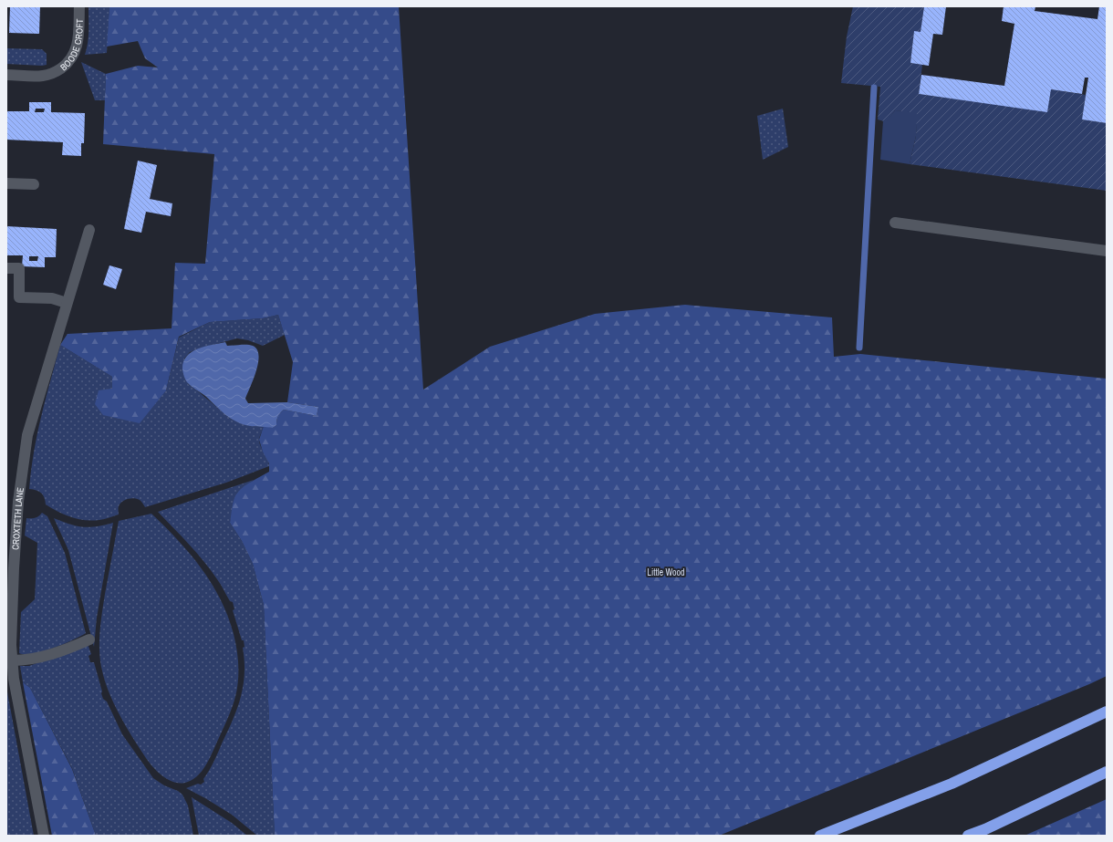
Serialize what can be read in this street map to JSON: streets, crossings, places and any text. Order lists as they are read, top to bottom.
{
  "streets": {
    "street": ["BOODE CROFT", "CROXTETH LANE"]
  },
  "parks": ["Little Wood"]
}
